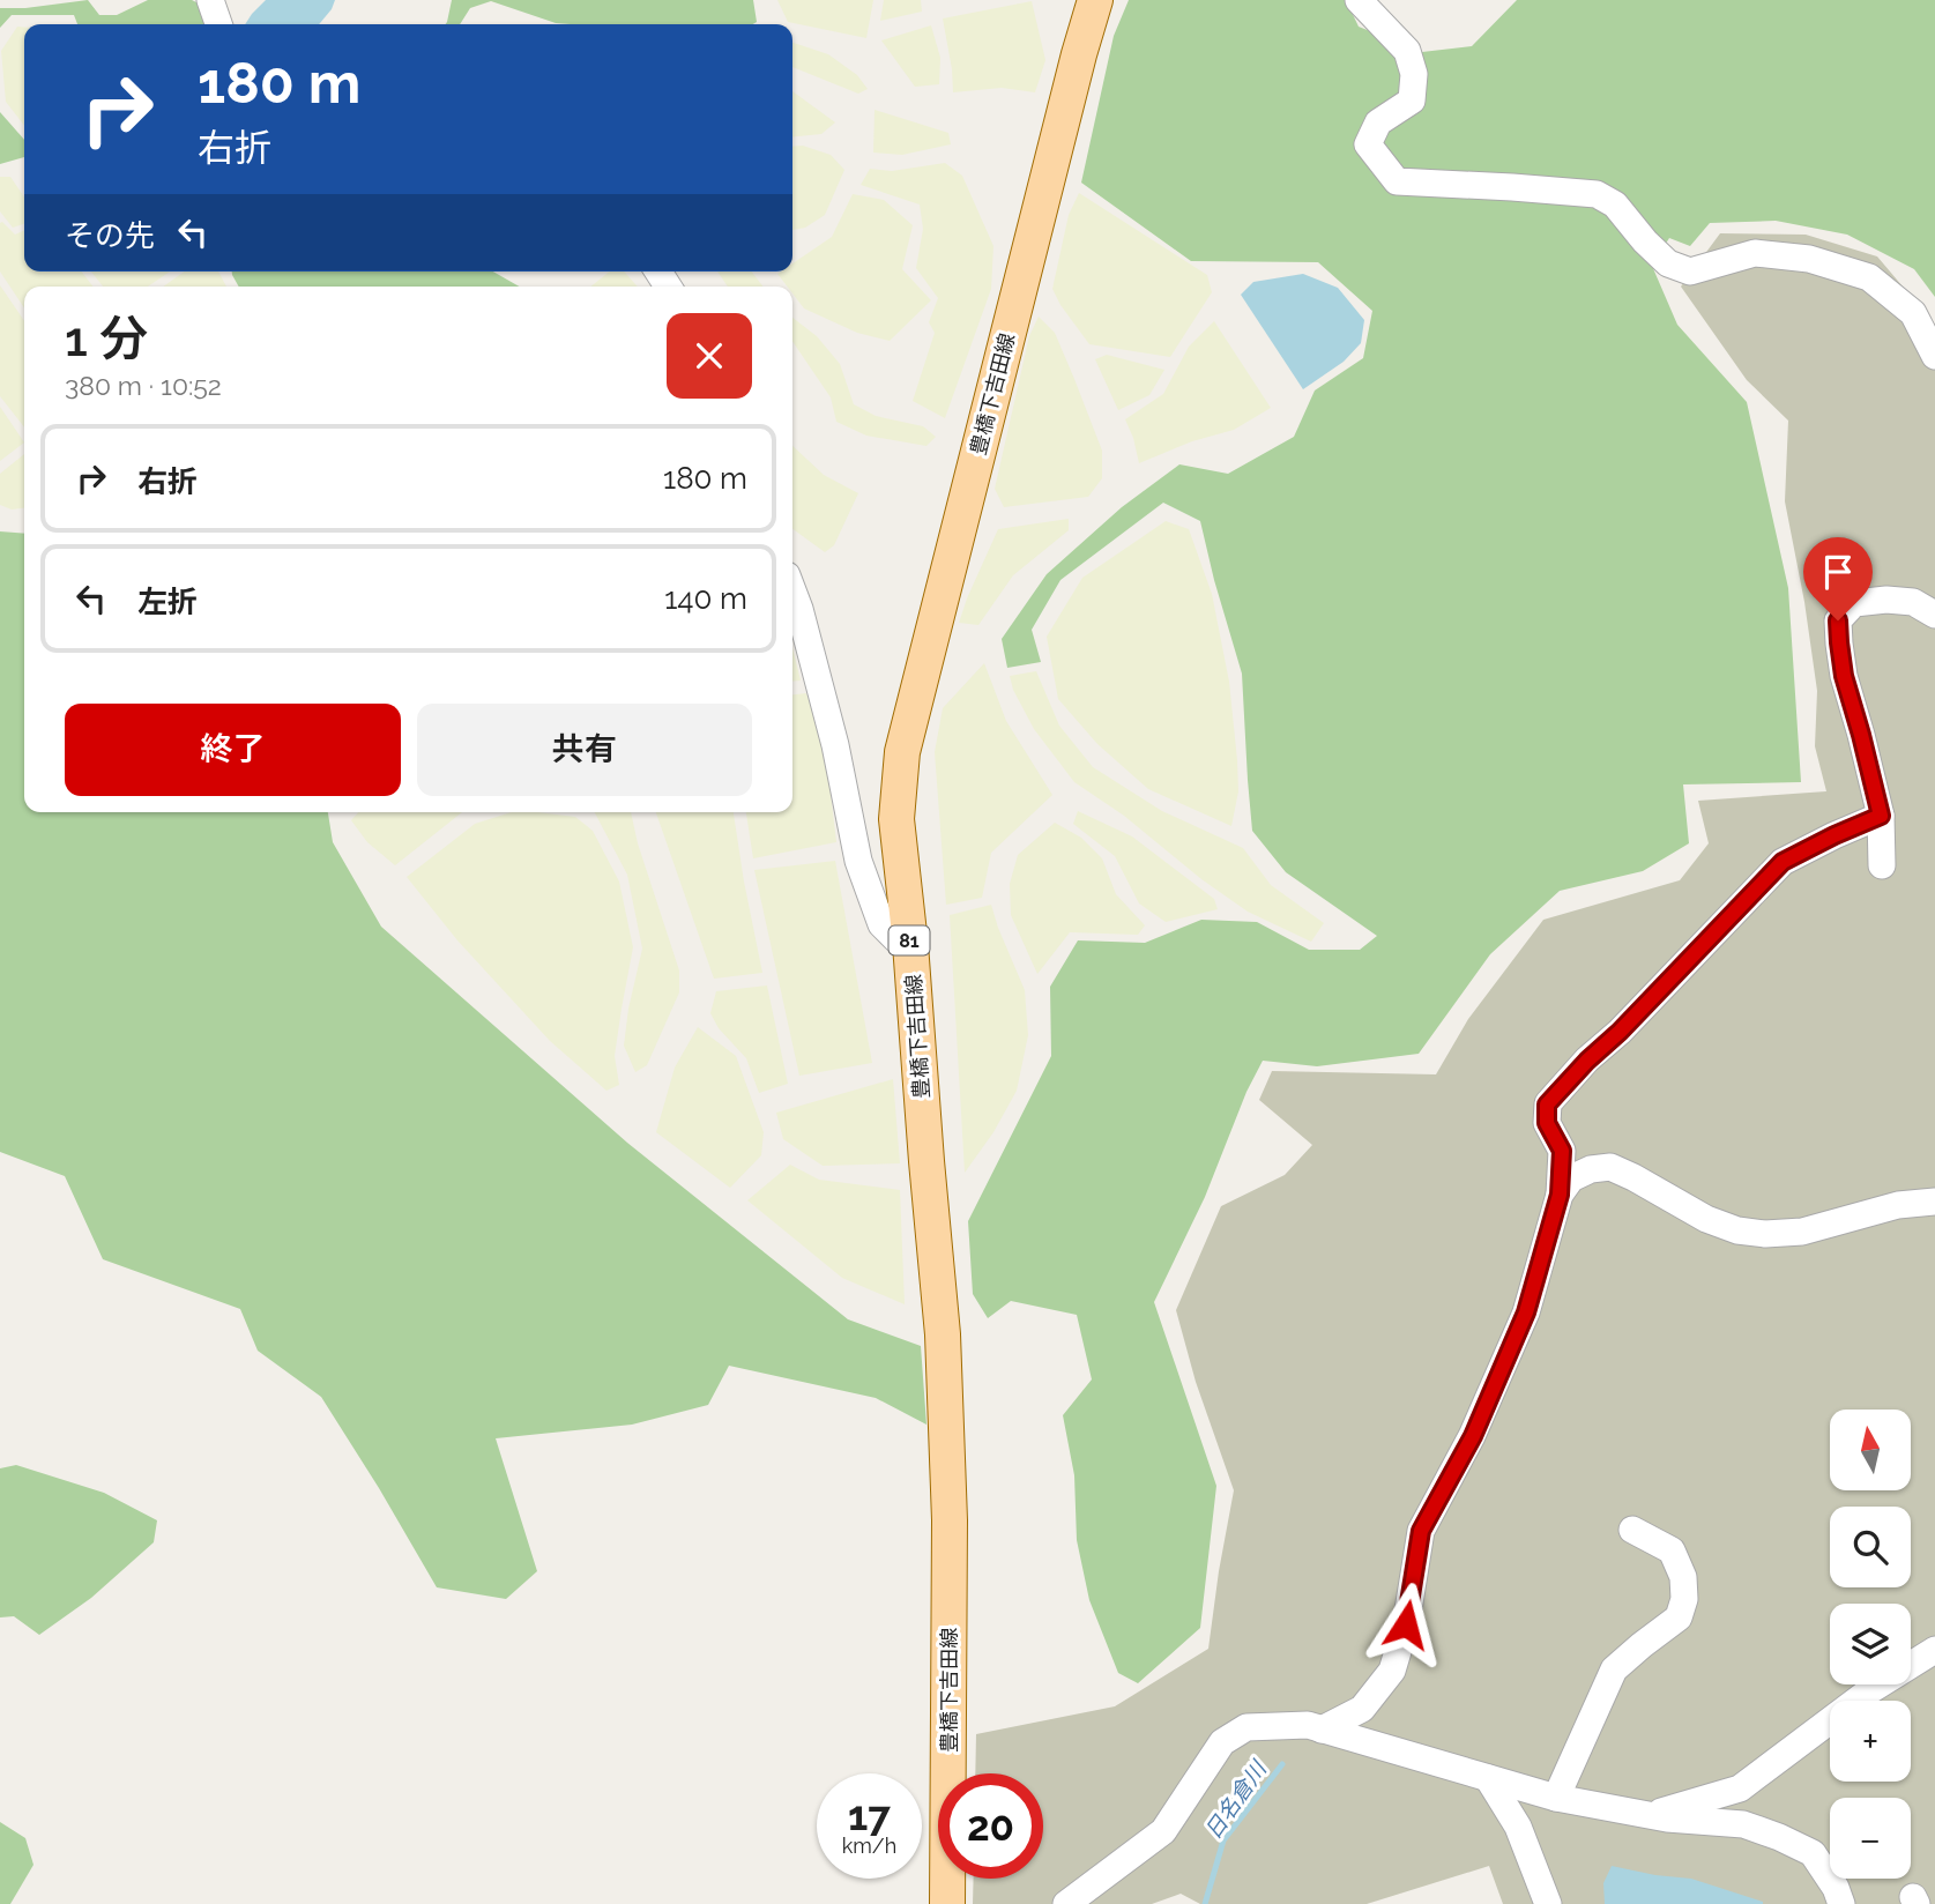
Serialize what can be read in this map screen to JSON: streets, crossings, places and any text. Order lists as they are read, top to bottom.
{
  "streets": {
    "main road": ["豊橋下吉田線", "81"]
  },
  "water": ["日名倉川"],
  "north": "top",
  "page": {
    "turn": ["180 m", "右折"],
    "then": "その先",
    "heading": ["1 分", "380 m · 10:52"],
    "list": [
      {
        "name": "右折",
        "value": "180 m"
      },
      {
        "name": "左折",
        "value": "140 m"
      }
    ],
    "buttons": ["終了", "共有"],
    "map_buttons": ["+", "−"],
    "speed": "17 km/h",
    "limit": "20"
  }
}
